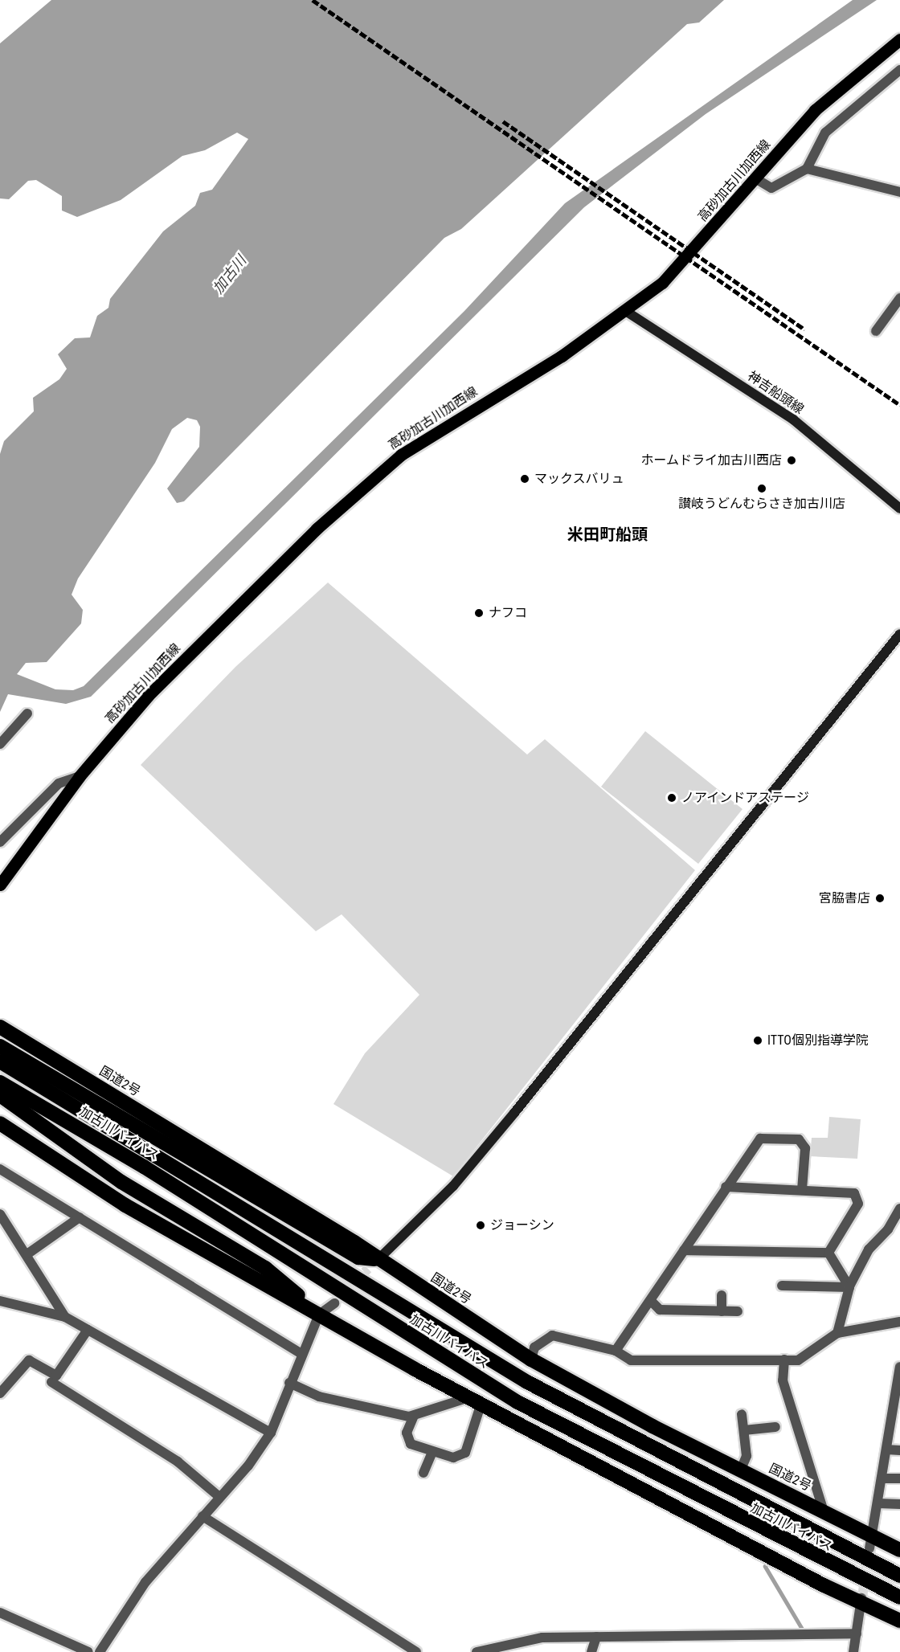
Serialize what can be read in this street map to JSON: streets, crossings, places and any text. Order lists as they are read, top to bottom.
{
  "streets": {
    "highway": ["国道2号", "加古川バイパス"],
    "main road": ["高砂加古川加西線"],
    "street": ["神吉船頭線"]
  },
  "crossings": [
    ["高砂加古川加西線", "神吉船頭線"]
  ],
  "districts": ["米田町船頭"],
  "water": ["加古川"],
  "places": [
    "ホームドライ加古川西店",
    "マックスバリュ",
    "讃岐うどんむらさき加古川店",
    "ナフコ",
    "ノアインドアステージ",
    "宮脇書店",
    "ITTO個別指導学院",
    "ジョーシン"
  ]
}
